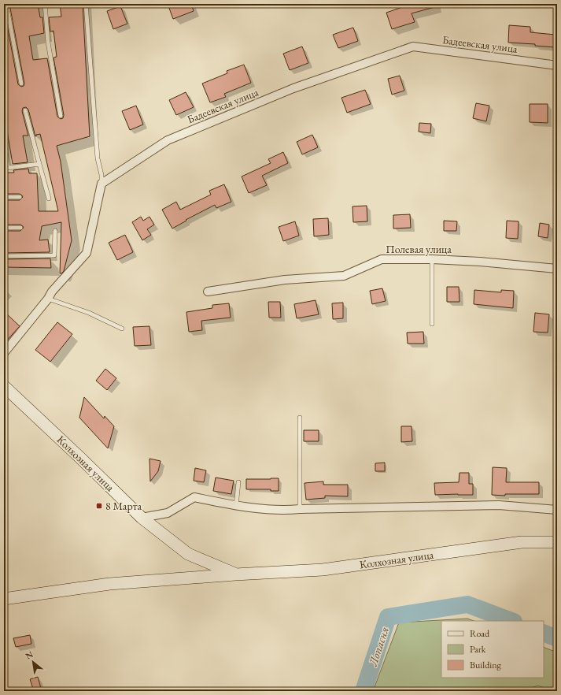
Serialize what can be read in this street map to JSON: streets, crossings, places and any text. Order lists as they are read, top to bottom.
{
  "streets": {
    "main road": ["Колхозная улица"],
    "street": ["Бадеевская улица", "Полевая улица"]
  },
  "water": ["Лопасня"],
  "places": {
    "transit": ["8 Марта"]
  },
  "legend": ["Road", "Park", "Building"],
  "north": "top left"
}
